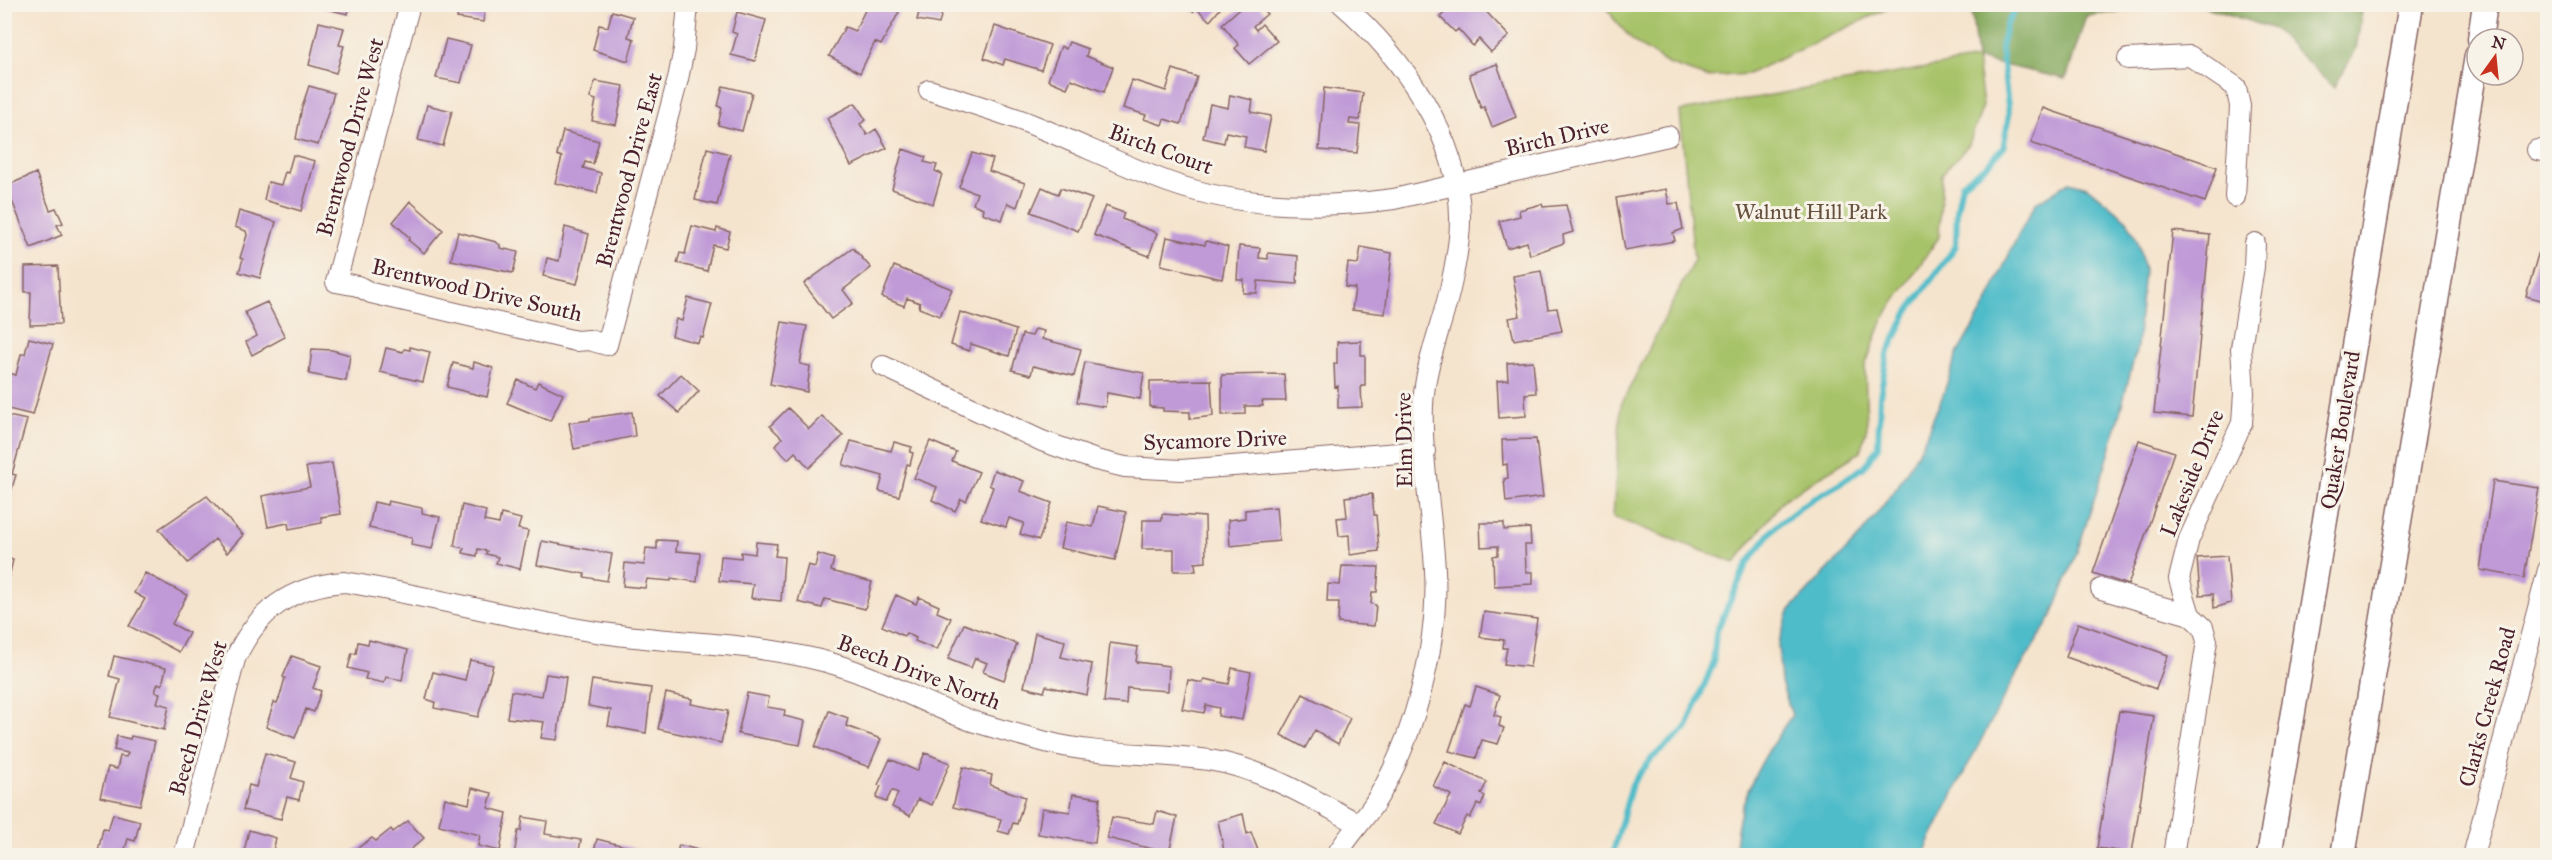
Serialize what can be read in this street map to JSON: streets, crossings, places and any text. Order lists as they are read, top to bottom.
{
  "streets": {
    "main road": ["Quaker Boulevard"],
    "street": [
      "Brentwood Drive West",
      "Birch Drive",
      "Birch Court",
      "Brentwood Drive East",
      "Brentwood Drive South",
      "Sycamore Drive",
      "Elm Drive",
      "Lakeside Drive",
      "Beech Drive North",
      "Clarks Creek Road",
      "Beech Drive West"
    ]
  },
  "crossings": [
    ["Brentwood Drive West", "Brentwood Drive South"],
    ["Birch Drive", "Birch Court"],
    ["Birch Drive", "Elm Drive"],
    ["Birch Court", "Elm Drive"],
    ["Brentwood Drive East", "Brentwood Drive South"],
    ["Sycamore Drive", "Elm Drive"],
    ["Elm Drive", "Beech Drive North"],
    ["Beech Drive North", "Beech Drive West"]
  ],
  "parks": ["Walnut Hill Park"],
  "north": "top"
}
